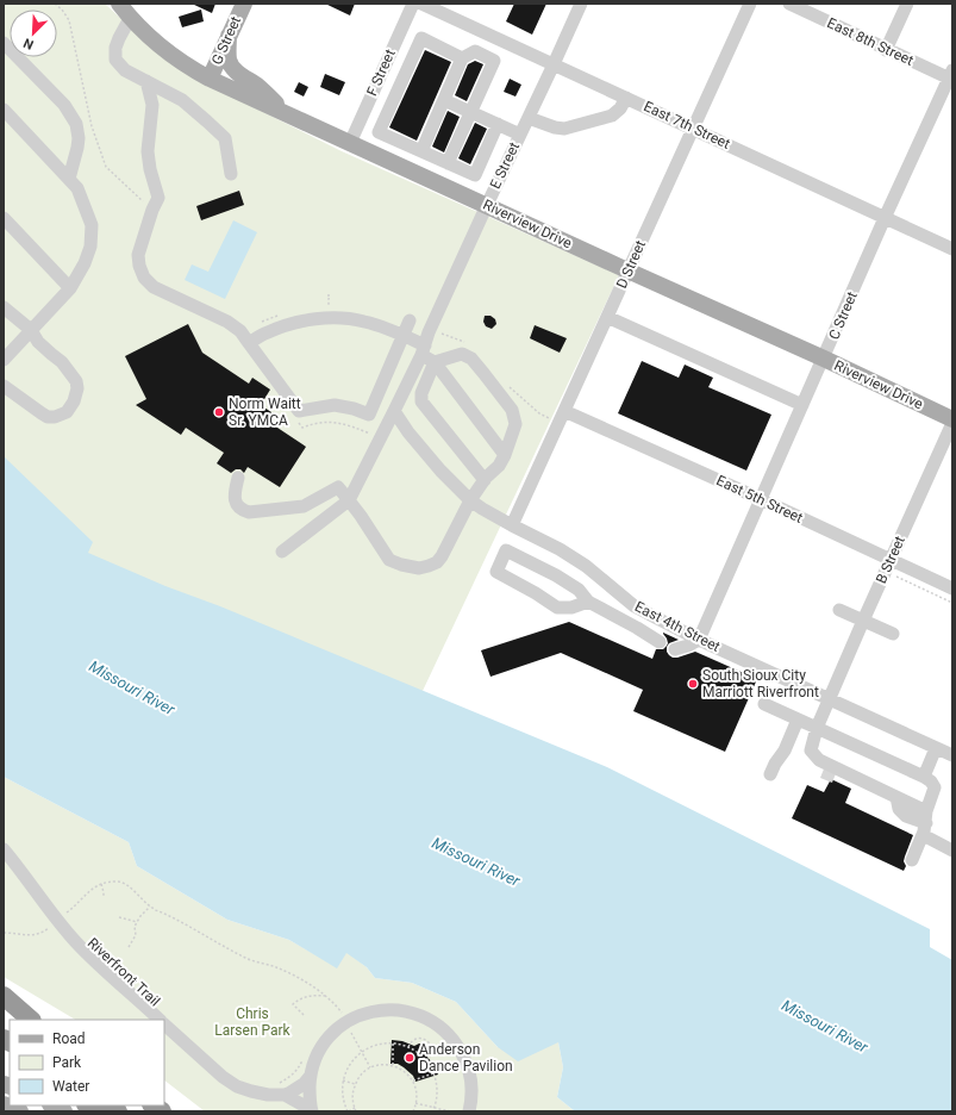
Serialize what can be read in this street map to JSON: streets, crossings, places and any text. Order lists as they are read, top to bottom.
{
  "streets": {
    "main road": ["G Street", "Riverview Drive"],
    "street": [
      "East 8th Street",
      "F Street",
      "East 7th Street",
      "E Street",
      "D Street",
      "C Street",
      "East 5th Street",
      "B Street",
      "East 4th Street"
    ]
  },
  "crossings": [
    ["G Street", "Riverview Drive"],
    ["East 8th Street", "C Street"],
    ["F Street", "Riverview Drive"],
    ["East 7th Street", "E Street"],
    ["East 7th Street", "D Street"],
    ["East 7th Street", "C Street"],
    ["E Street", "Riverview Drive"],
    ["E Street", "East 4th Street"],
    ["Riverview Drive", "D Street"],
    ["Riverview Drive", "C Street"],
    ["Riverview Drive", "B Street"],
    ["D Street", "East 5th Street"],
    ["D Street", "East 4th Street"],
    ["C Street", "East 5th Street"],
    ["C Street", "East 4th Street"],
    ["East 5th Street", "B Street"],
    ["B Street", "East 4th Street"]
  ],
  "water": ["Missouri River"],
  "parks": ["Chris Larsen Park"],
  "places": ["Norm Waitt Sr. YMCA", "South Sioux City Marriott Riverfront", "Anderson Dance Pavilion"],
  "legend": ["Road", "Park", "Water"],
  "north": "bottom left"
}
